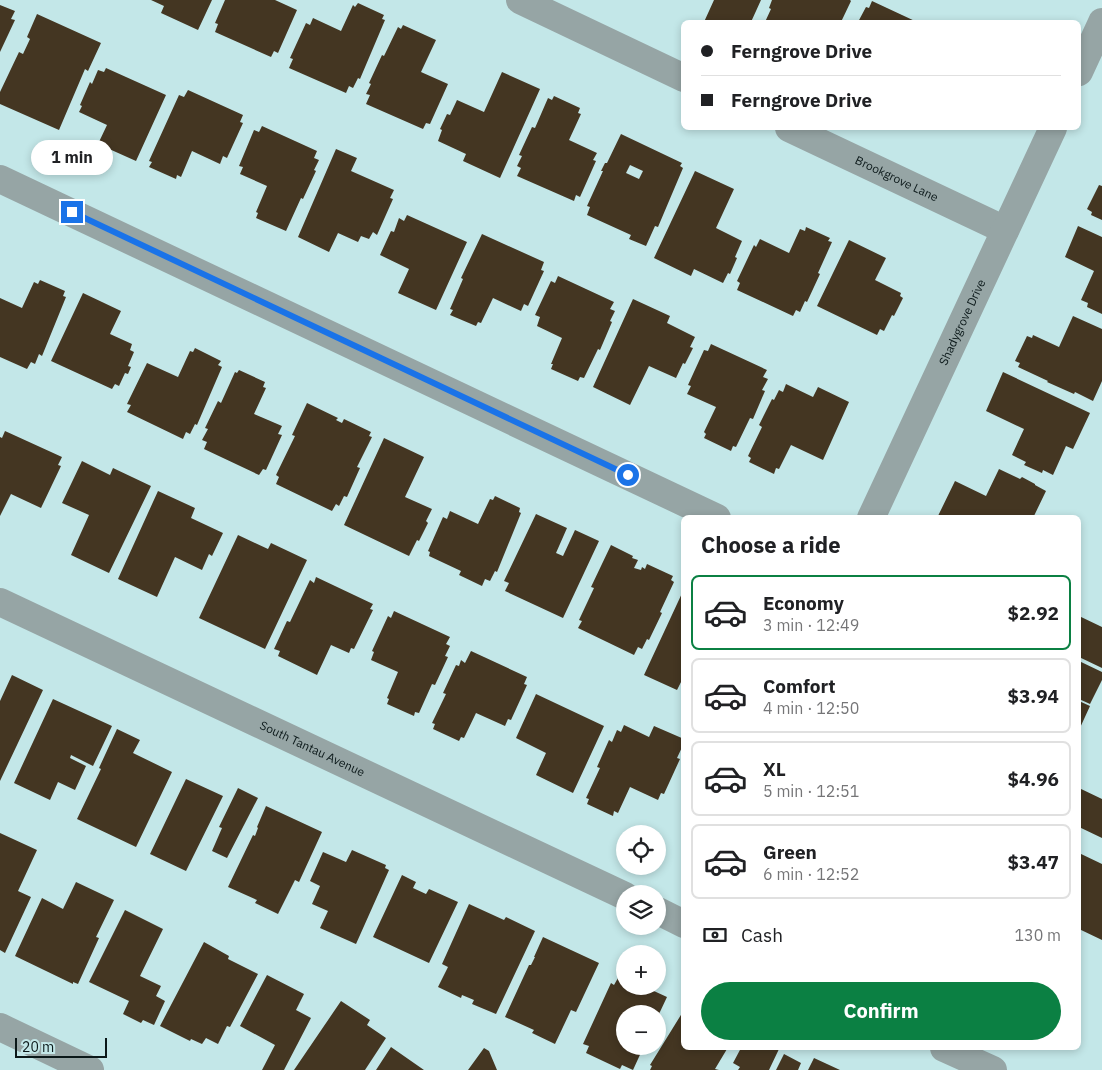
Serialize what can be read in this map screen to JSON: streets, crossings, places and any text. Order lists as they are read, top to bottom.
{
  "streets": {
    "street": ["Brookgrove Lane", "Shadygrove Drive", "South Tantau Avenue"]
  },
  "crossings": [
    ["Brookgrove Lane", "Shadygrove Drive"]
  ],
  "scale_bar": "20 m",
  "page": {
    "banner": ["Ferngrove Drive", "Ferngrove Drive"],
    "bubble": "1 min",
    "heading": "Choose a ride",
    "list": [
      {
        "name": "Economy",
        "note": "3 min · 12:49",
        "value": "$2.92"
      },
      {
        "name": "Comfort",
        "note": "4 min · 12:50",
        "value": "$3.94"
      },
      {
        "name": "XL",
        "note": "5 min · 12:51",
        "value": "$4.96"
      },
      {
        "name": "Green",
        "note": "6 min · 12:52",
        "value": "$3.47"
      }
    ],
    "map_buttons": ["+", "−"],
    "pay": ["Cash", "130 m"],
    "buttons": "Confirm",
    "scale": "20 m"
  }
}
